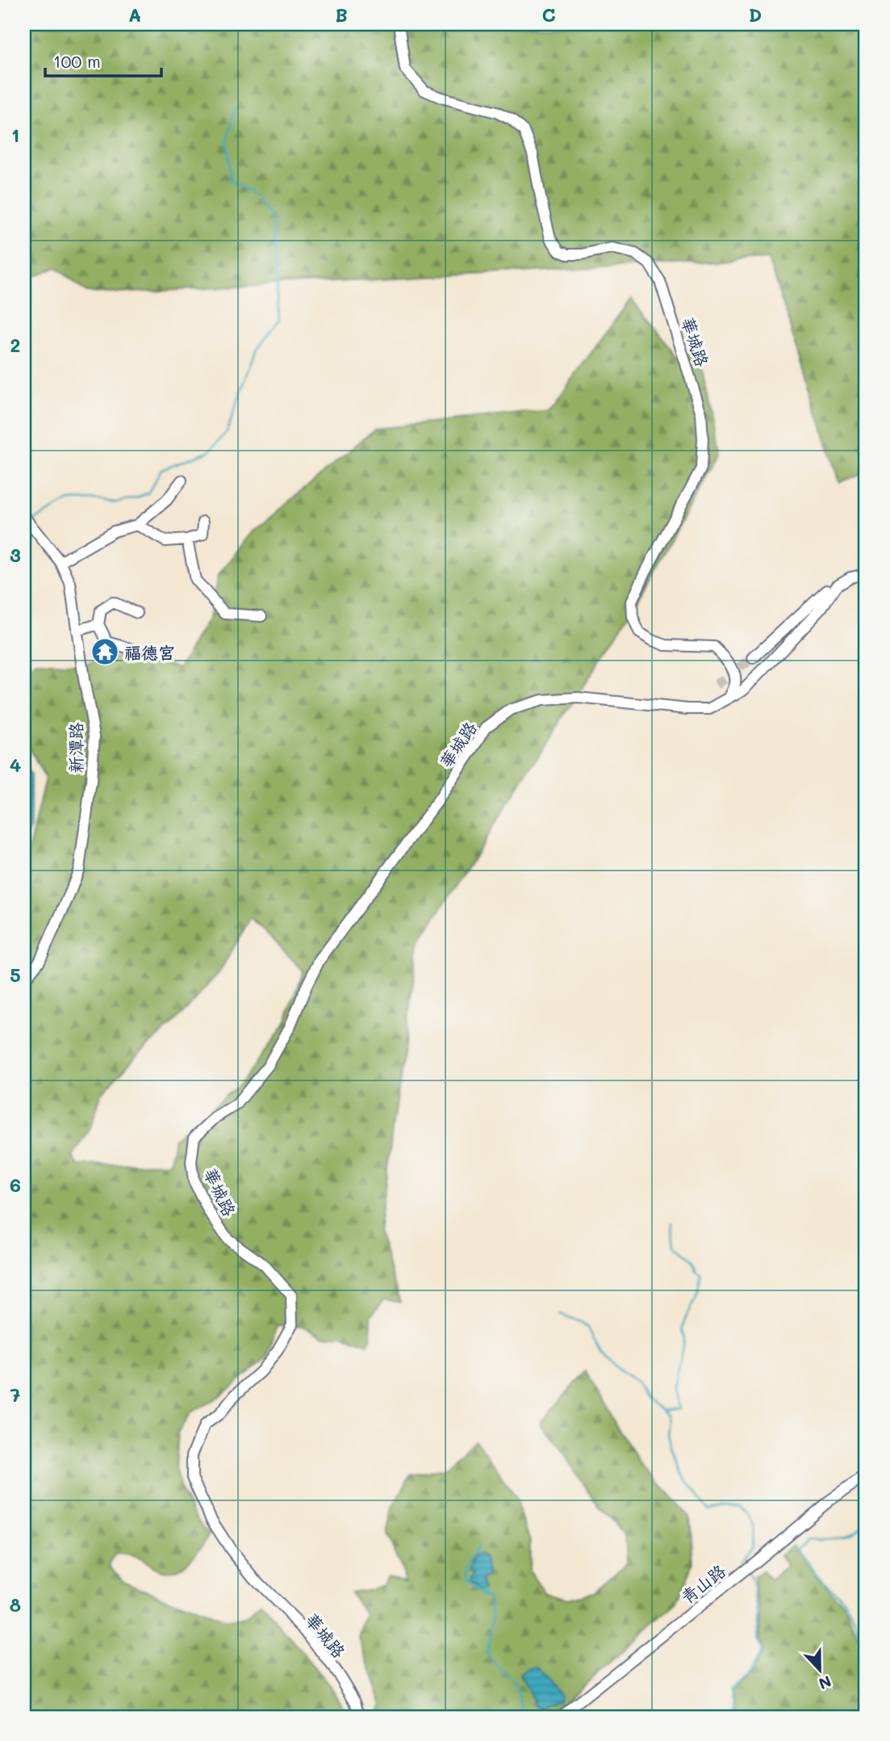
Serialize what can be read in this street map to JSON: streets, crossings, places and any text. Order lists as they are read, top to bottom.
{
  "streets": {
    "street": ["華城路", "新潭路", "青山路"]
  },
  "places": {
    "temple": ["福德宮"]
  },
  "scale_bar": "100 m",
  "north": "bottom",
  "grid": {
    "columns": [
      "A",
      "B",
      "C",
      "D"
    ],
    "rows": [
      "1",
      "2",
      "3",
      "4",
      "5",
      "6",
      "7",
      "8"
    ]
  }
}
